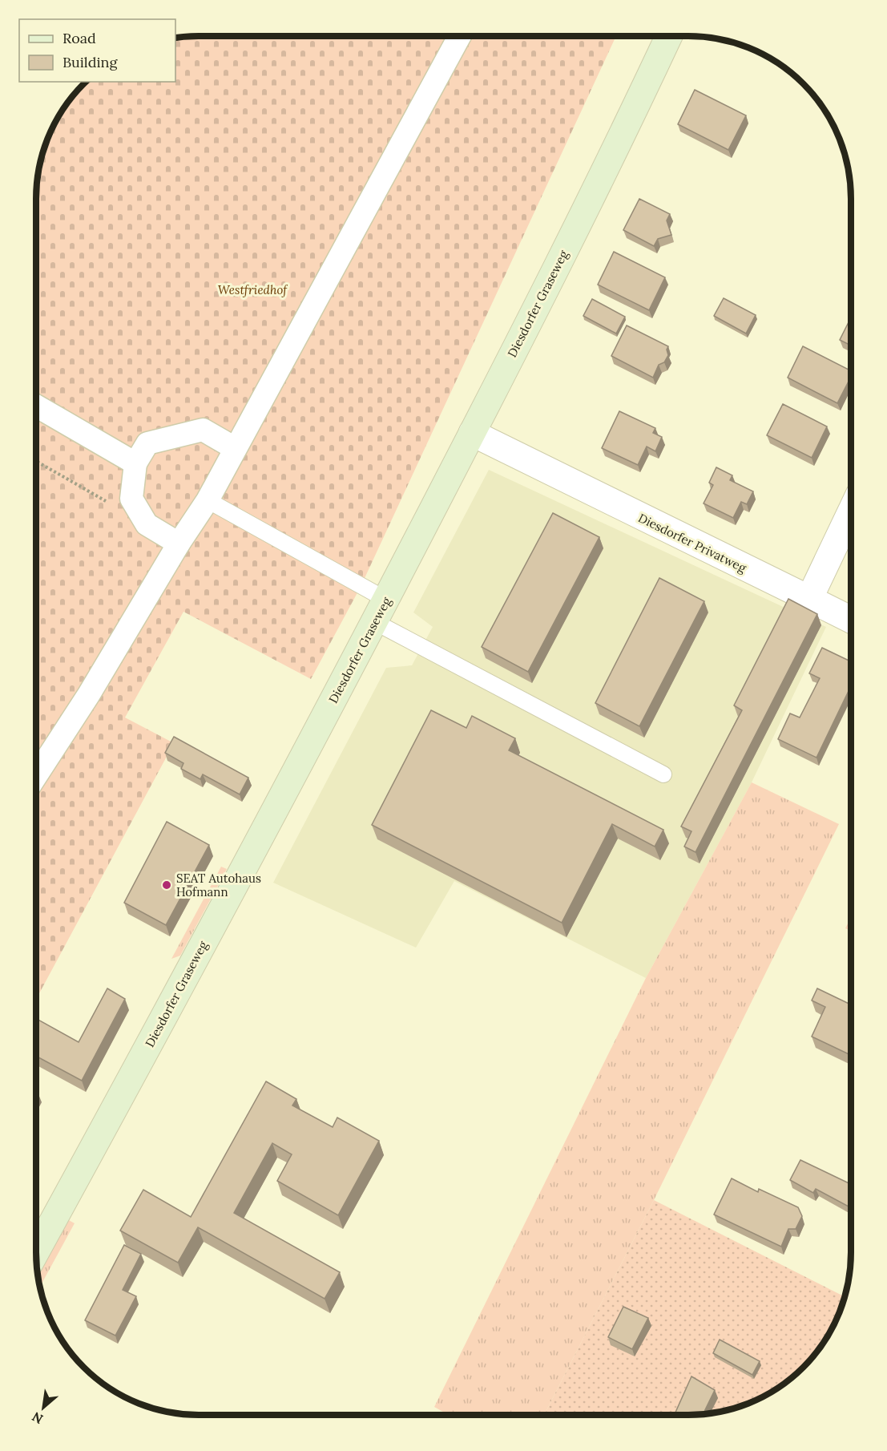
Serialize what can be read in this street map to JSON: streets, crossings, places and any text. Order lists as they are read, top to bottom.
{
  "streets": {
    "main road": ["Diesdorfer Graseweg"],
    "street": ["Diesdorfer Privatweg"]
  },
  "crossings": [
    ["Diesdorfer Graseweg", "Diesdorfer Privatweg"]
  ],
  "parks": ["Westfriedhof"],
  "places": ["SEAT Autohaus Hofmann"],
  "legend": ["Road", "Building"],
  "north": "bottom left"
}
